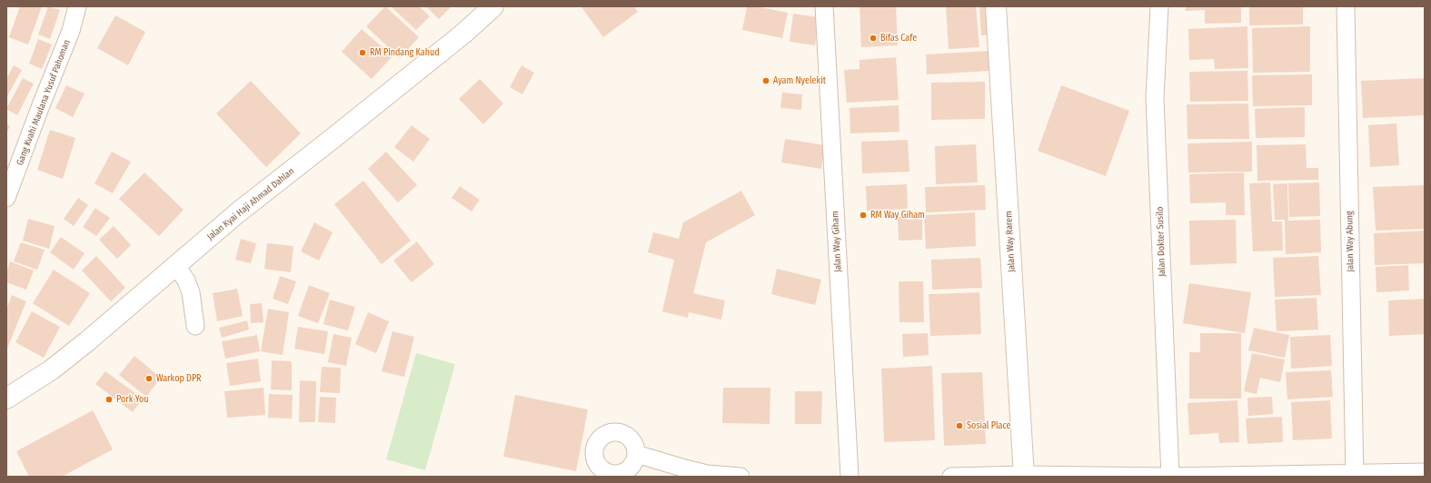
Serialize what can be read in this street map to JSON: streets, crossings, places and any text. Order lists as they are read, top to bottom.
{
  "streets": {
    "main road": ["Jalan Kyai Haji Ahmad Dahlan", "Jalan Way Rarem"],
    "street": [
      "Gang Kvahi Maulana Yusuf Pahoman",
      "Jalan Way Giham",
      "Jalan Dokter Susilo",
      "Jalan Way Abung"
    ]
  },
  "places": [
    "Bifas Cafe",
    "RM Pindang Kahud",
    "Ayam Nyelekit",
    "RM Way Giham",
    "Warkop DPR",
    "Pork You",
    "Sosial Place"
  ]
}
